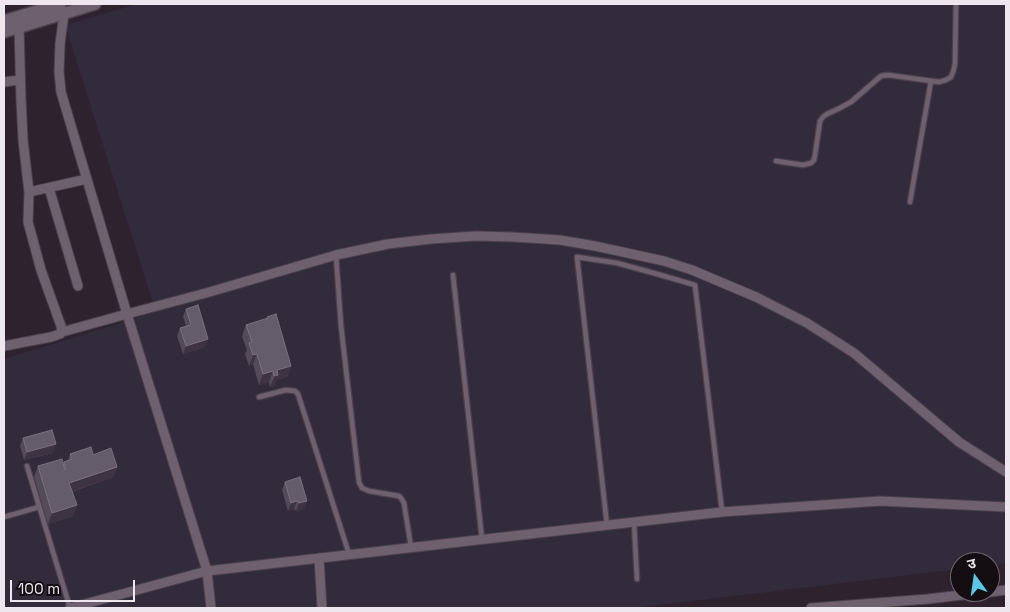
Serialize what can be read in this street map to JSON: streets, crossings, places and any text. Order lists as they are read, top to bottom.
{
  "scale_bar": "100 m",
  "north": "top"
}
